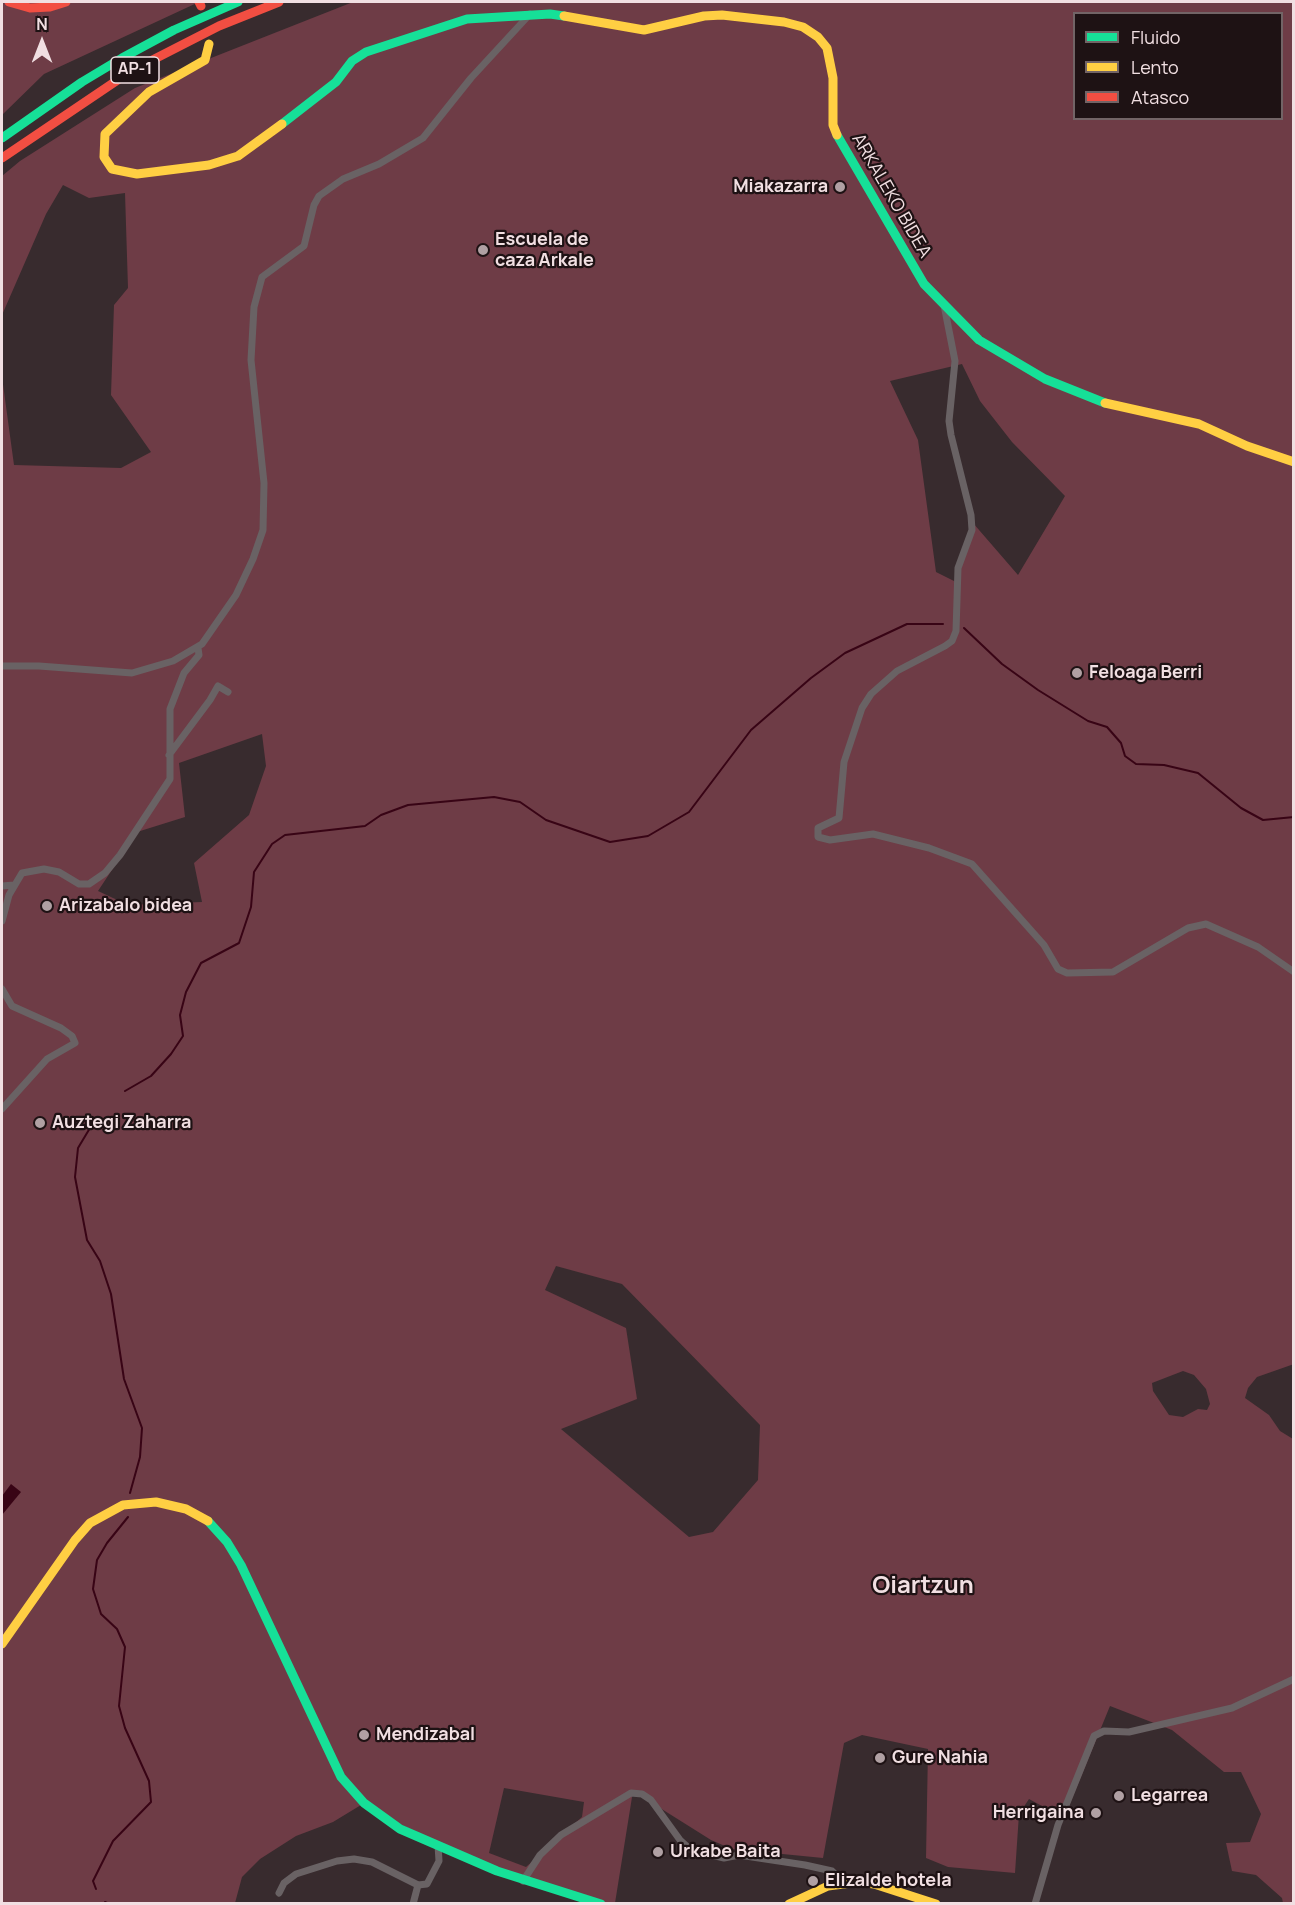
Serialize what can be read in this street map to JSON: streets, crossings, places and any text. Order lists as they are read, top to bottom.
{
  "streets": {
    "main road": ["AP-1", "ARKALEKO BIDEA"]
  },
  "districts": ["Oiartzun"],
  "places": [
    "Miakazarra",
    "Escuela de caza Arkale",
    "Feloaga Berri",
    "Arizabalo bidea",
    "Auztegi Zaharra",
    "Mendizabal",
    "Gure Nahia",
    "Legarrea",
    "Herrigaina",
    "Urkabe Baita",
    "Elizalde hotela"
  ],
  "legend": ["Fluido", "Lento", "Atasco"],
  "north": "top"
}
